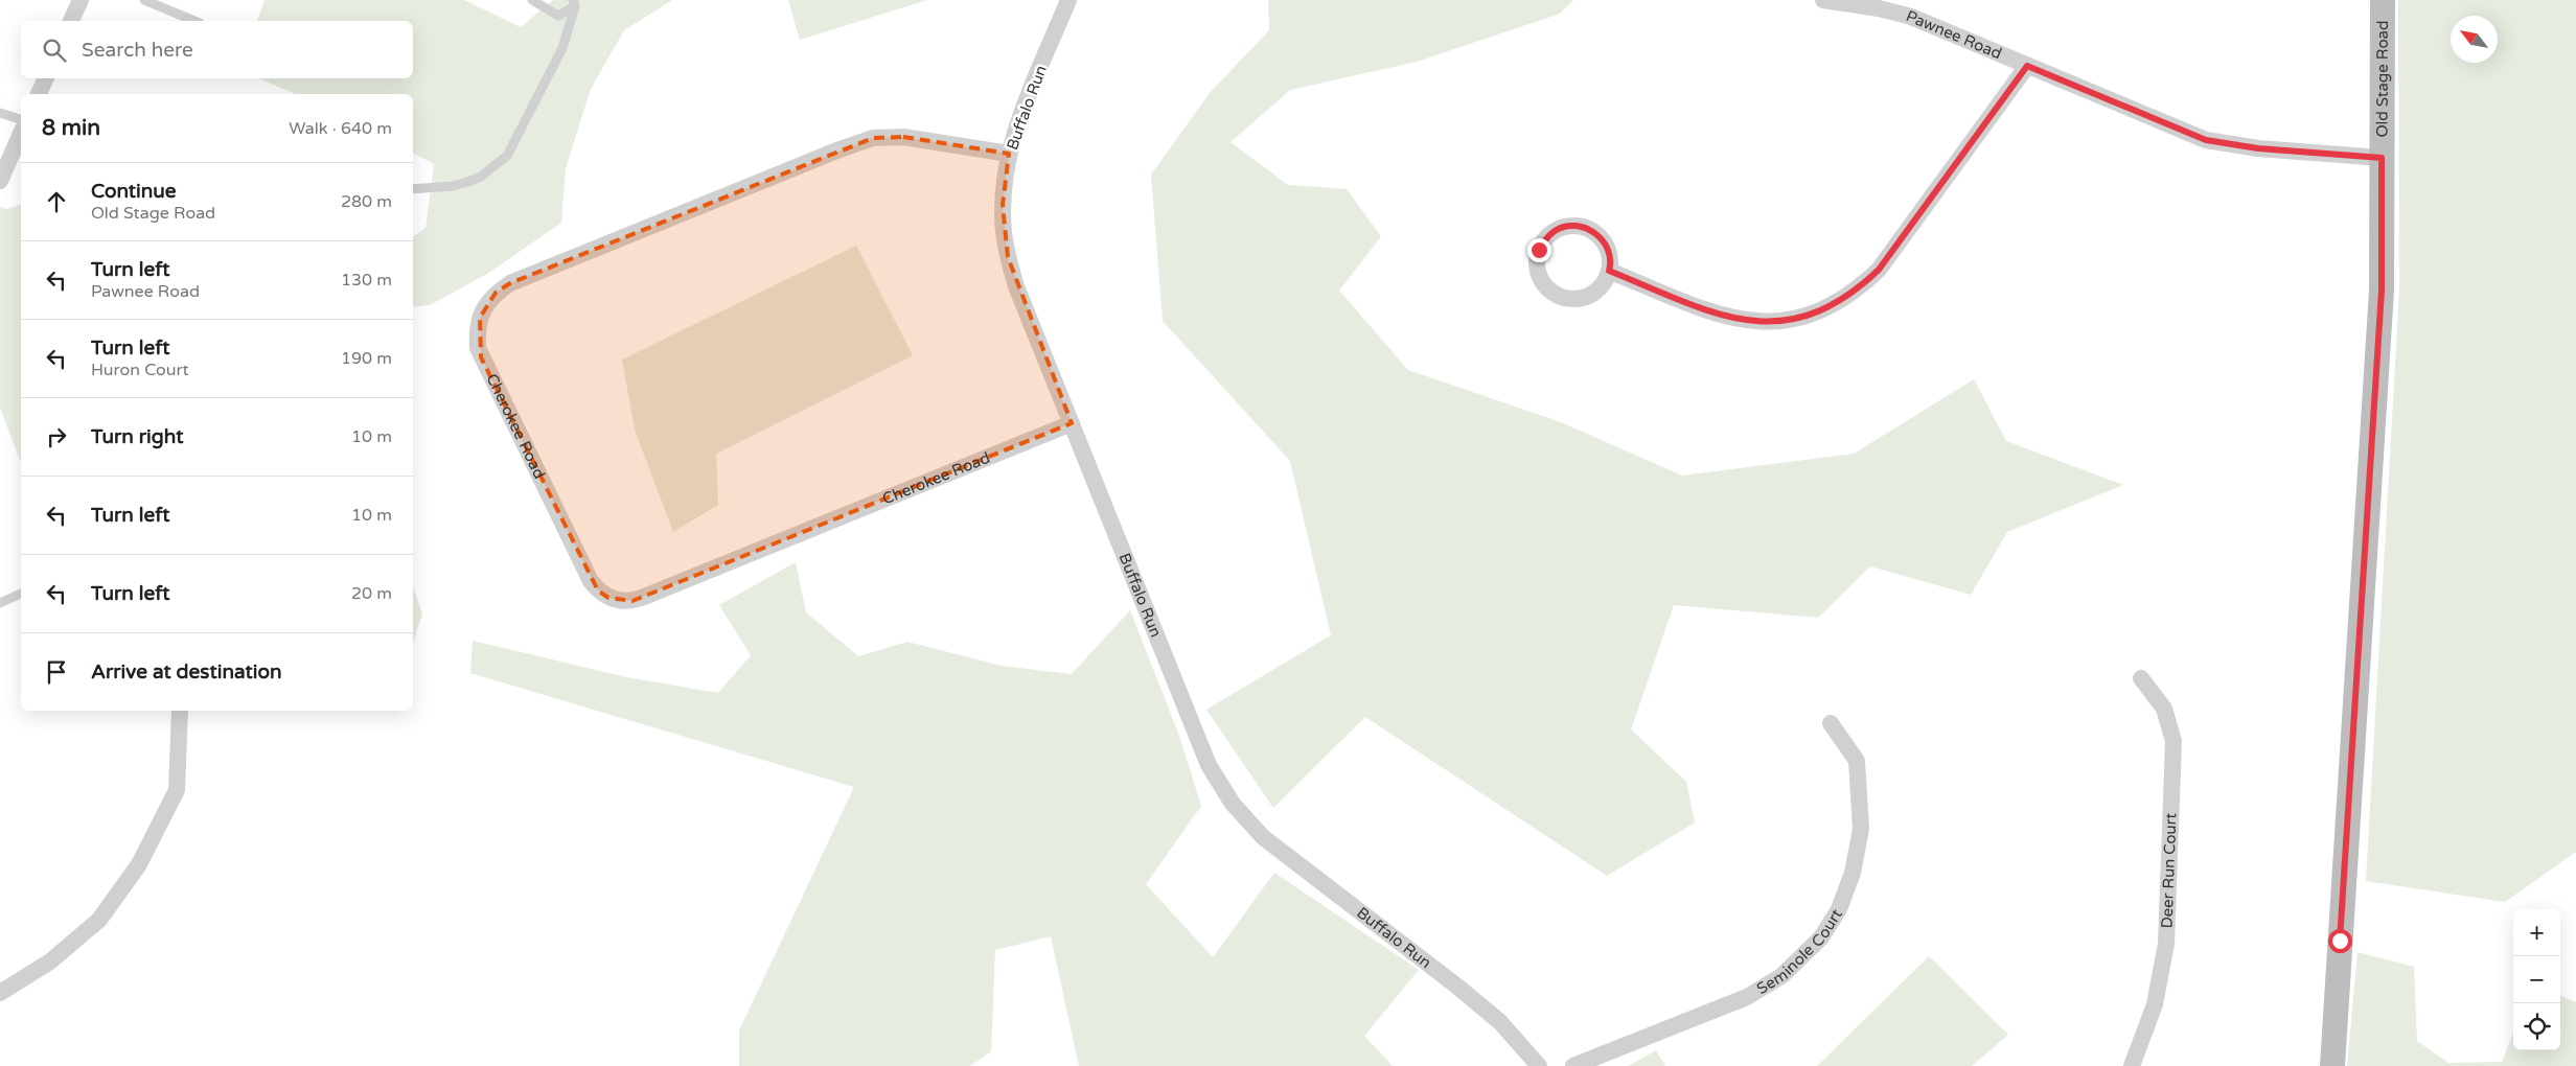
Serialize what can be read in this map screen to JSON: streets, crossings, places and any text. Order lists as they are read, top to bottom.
{
  "streets": {
    "main road": ["Old Stage Road"],
    "street": [
      "Pawnee Road",
      "Buffalo Run",
      "Cherokee Road",
      "Deer Run Court",
      "Seminole Court"
    ]
  },
  "crossings": [
    ["Pawnee Road", "Old Stage Road"],
    ["Buffalo Run", "Cherokee Road"]
  ],
  "north": "top left",
  "page": {
    "search": "Search here",
    "heading": ["8 min", "Walk · 640 m"],
    "list": [
      ["Continue", "Old Stage Road", "280 m"],
      ["Turn left", "Pawnee Road", "130 m"],
      ["Turn left", "Huron Court", "190 m"],
      ["Turn right", "10 m"],
      ["Turn left", "10 m"],
      ["Turn left", "20 m"],
      "Arrive at destination"
    ],
    "map_buttons": ["+", "−"]
  }
}
